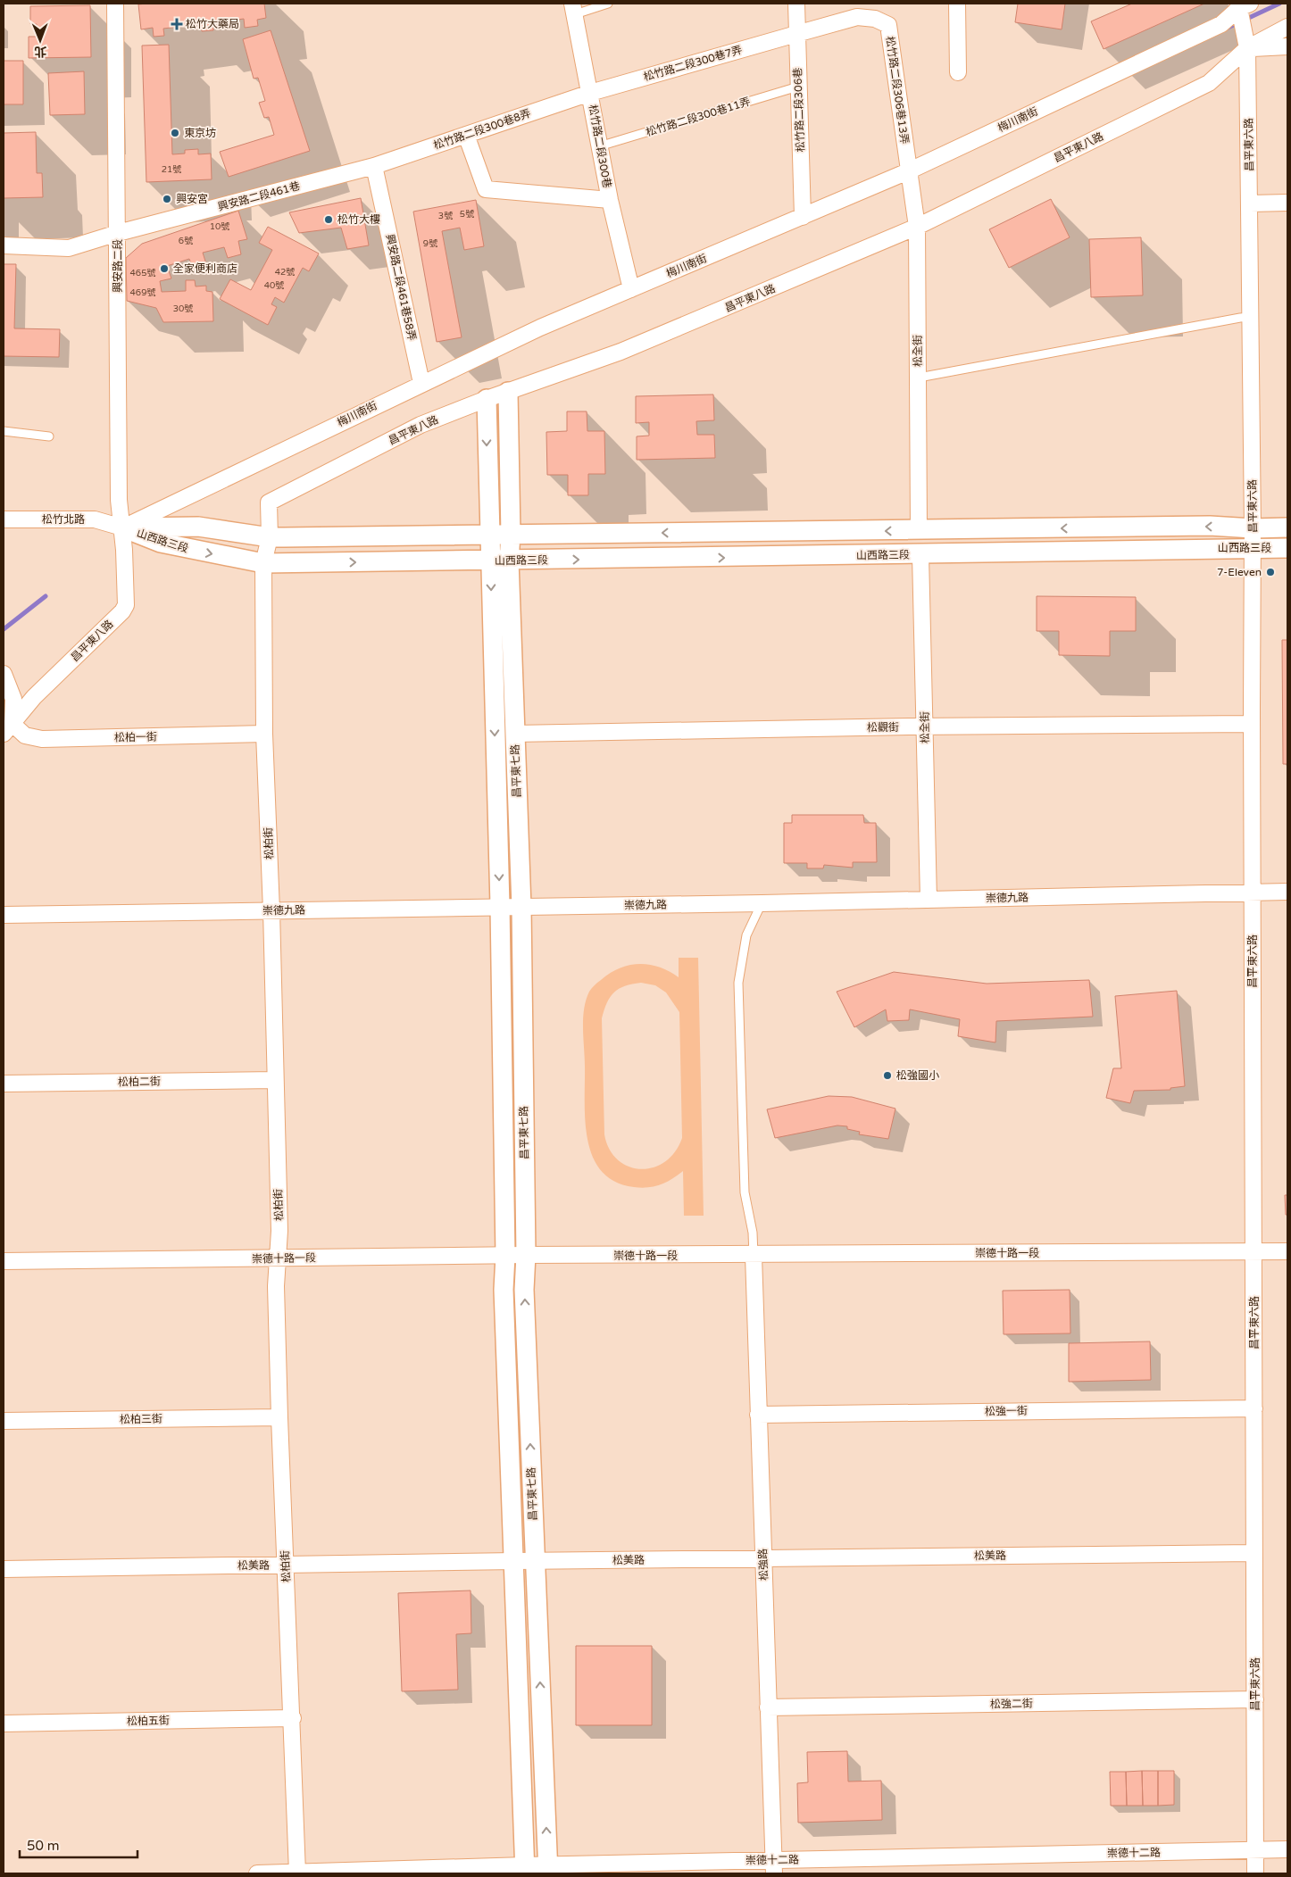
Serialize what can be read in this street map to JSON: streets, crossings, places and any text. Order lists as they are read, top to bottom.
{
  "streets": {
    "street": [
      "松竹路二段300巷7弄",
      "松竹路二段306巷13弄",
      "松竹路二段306巷",
      "梅川南街",
      "松竹路二段300巷8弄",
      "昌平東六路",
      "松竹路二段300巷",
      "昌平東八路",
      "興安路二段461巷",
      "興安路二段",
      "興安路二段461巷58弄",
      "松全街",
      "松竹北路",
      "山西路三段",
      "松觀街",
      "松柏一街",
      "昌平東七路",
      "松柏街",
      "崇德九路",
      "松柏二街",
      "崇德十路一段",
      "松強一街",
      "松柏三街",
      "松美路",
      "松強路",
      "松強二街",
      "松柏五街",
      "崇德十二路"
    ],
    "lane": ["松竹路二段300巷11弄"]
  },
  "crossings": [
    ["松竹路二段300巷7弄", "松竹路二段306巷13弄"],
    ["松竹路二段300巷7弄", "松竹路二段306巷"],
    ["松竹路二段300巷7弄", "松竹路二段300巷8弄"],
    ["松竹路二段300巷7弄", "松竹路二段300巷"],
    ["松竹路二段306巷13弄", "松竹路二段306巷"],
    ["松竹路二段306巷13弄", "梅川南街"],
    ["松竹路二段306巷13弄", "松全街"],
    ["松竹路二段306巷", "松竹路二段300巷11弄"],
    ["松竹路二段306巷", "梅川南街"],
    ["松竹路二段300巷11弄", "松竹路二段300巷"],
    ["梅川南街", "昌平東六路"],
    ["梅川南街", "松竹路二段300巷"],
    ["梅川南街", "昌平東八路"],
    ["梅川南街", "興安路二段"],
    ["梅川南街", "興安路二段461巷58弄"],
    ["梅川南街", "松全街"],
    ["梅川南街", "松竹北路"],
    ["梅川南街", "山西路三段"],
    ["松竹路二段300巷8弄", "松竹路二段300巷"],
    ["松竹路二段300巷8弄", "興安路二段461巷"],
    ["松竹路二段300巷8弄", "興安路二段461巷58弄"],
    ["昌平東六路", "昌平東八路"],
    ["昌平東六路", "山西路三段"],
    ["昌平東六路", "松觀街"],
    ["昌平東六路", "崇德九路"],
    ["昌平東六路", "崇德十路一段"],
    ["昌平東六路", "松強一街"],
    ["昌平東六路", "松美路"],
    ["昌平東六路", "松強二街"],
    ["昌平東六路", "崇德十二路"],
    ["昌平東八路", "興安路二段"],
    ["昌平東八路", "松全街"],
    ["昌平東八路", "松竹北路"],
    ["昌平東八路", "山西路三段"],
    ["昌平東八路", "松柏一街"],
    ["昌平東八路", "昌平東七路"],
    ["昌平東八路", "松柏街"],
    ["興安路二段461巷", "興安路二段"],
    ["興安路二段461巷", "興安路二段461巷58弄"],
    ["興安路二段", "松竹北路"],
    ["興安路二段", "山西路三段"],
    ["松全街", "山西路三段"],
    ["松全街", "松觀街"],
    ["松全街", "崇德九路"],
    ["松竹北路", "山西路三段"],
    ["山西路三段", "昌平東七路"],
    ["山西路三段", "松柏街"],
    ["松觀街", "昌平東七路"],
    ["松柏一街", "松柏街"],
    ["昌平東七路", "崇德九路"],
    ["昌平東七路", "崇德十路一段"],
    ["昌平東七路", "松美路"],
    ["昌平東七路", "崇德十二路"],
    ["松柏街", "崇德九路"],
    ["松柏街", "松柏二街"],
    ["松柏街", "崇德十路一段"],
    ["松柏街", "松柏三街"],
    ["松柏街", "松美路"],
    ["松柏街", "松柏五街"],
    ["松柏街", "崇德十二路"],
    ["崇德十路一段", "松強路"],
    ["松強一街", "松強路"],
    ["松美路", "松強路"],
    ["松強路", "松強二街"],
    ["松強路", "崇德十二路"]
  ],
  "places": {
    "health": ["松竹大藥局"],
    "other": [
      "東京坊",
      "興安宮",
      "松竹大樓",
      "全家便利商店",
      "7-Eleven",
      "松強國小"
    ]
  },
  "house_numbers": [
    "21號",
    "5號",
    "3號",
    "10號",
    "6號",
    "9號",
    "42號",
    "465號",
    "40號",
    "469號",
    "30號"
  ],
  "scale_bar": "50 m",
  "north": "bottom"
}
